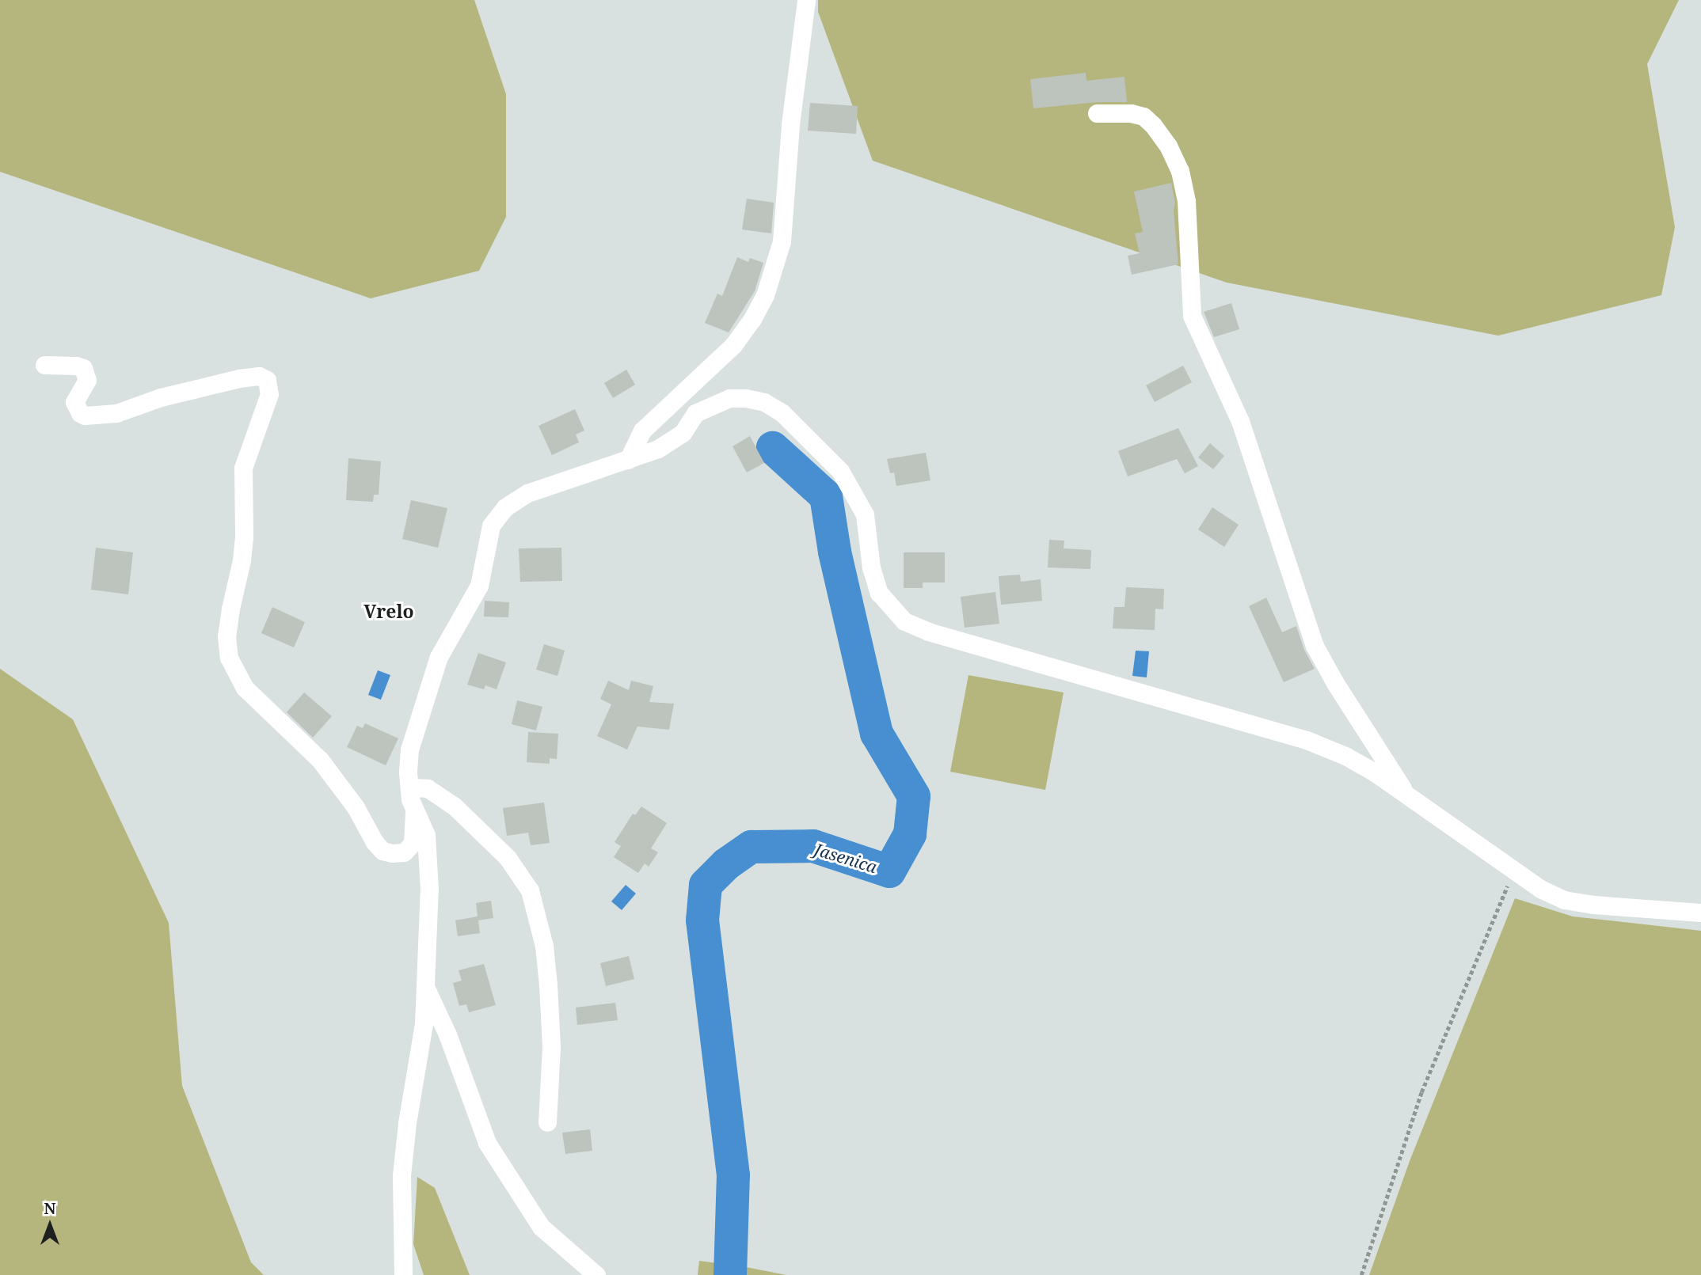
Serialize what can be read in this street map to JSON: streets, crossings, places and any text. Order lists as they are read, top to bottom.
{
  "districts": ["Vrelo"],
  "water": ["Jasenica"],
  "north": "top"
}
